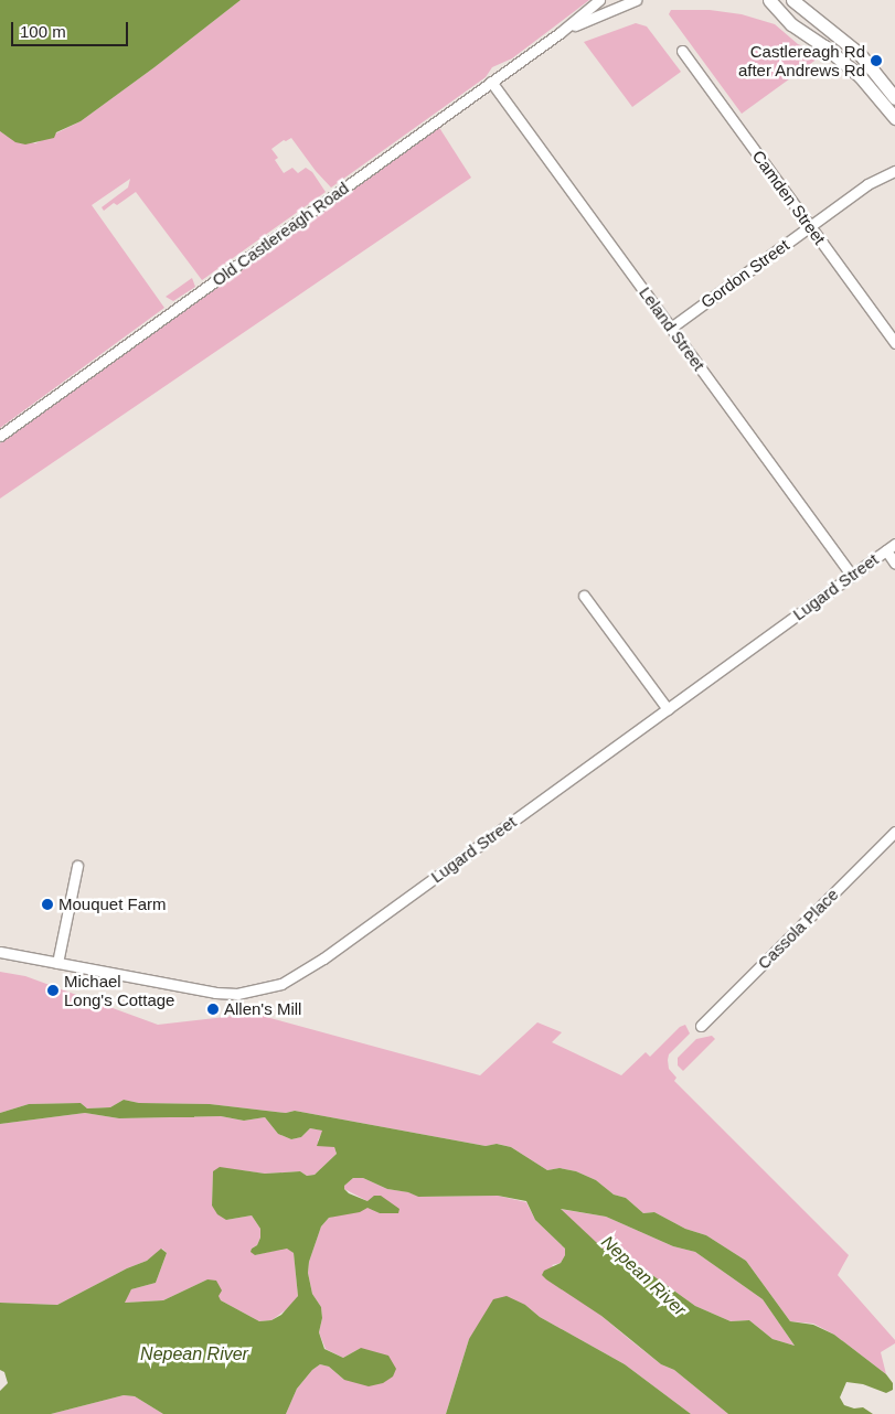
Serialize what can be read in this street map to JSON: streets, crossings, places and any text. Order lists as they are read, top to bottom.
{
  "streets": {
    "street": [
      "Camden Street",
      "Old Castlereagh Road",
      "Gordon Street",
      "Leland Street",
      "Lugard Street",
      "Cassola Place"
    ]
  },
  "crossings": [
    ["Camden Street", "Gordon Street"],
    ["Old Castlereagh Road", "Leland Street"],
    ["Gordon Street", "Leland Street"],
    ["Leland Street", "Lugard Street"]
  ],
  "water": ["Nepean River"],
  "places": [
    "Castlereagh Rd after Andrews Rd",
    "Mouquet Farm",
    "Michael Long's Cottage",
    "Allen's Mill"
  ],
  "scale_bar": "100 m"
}
